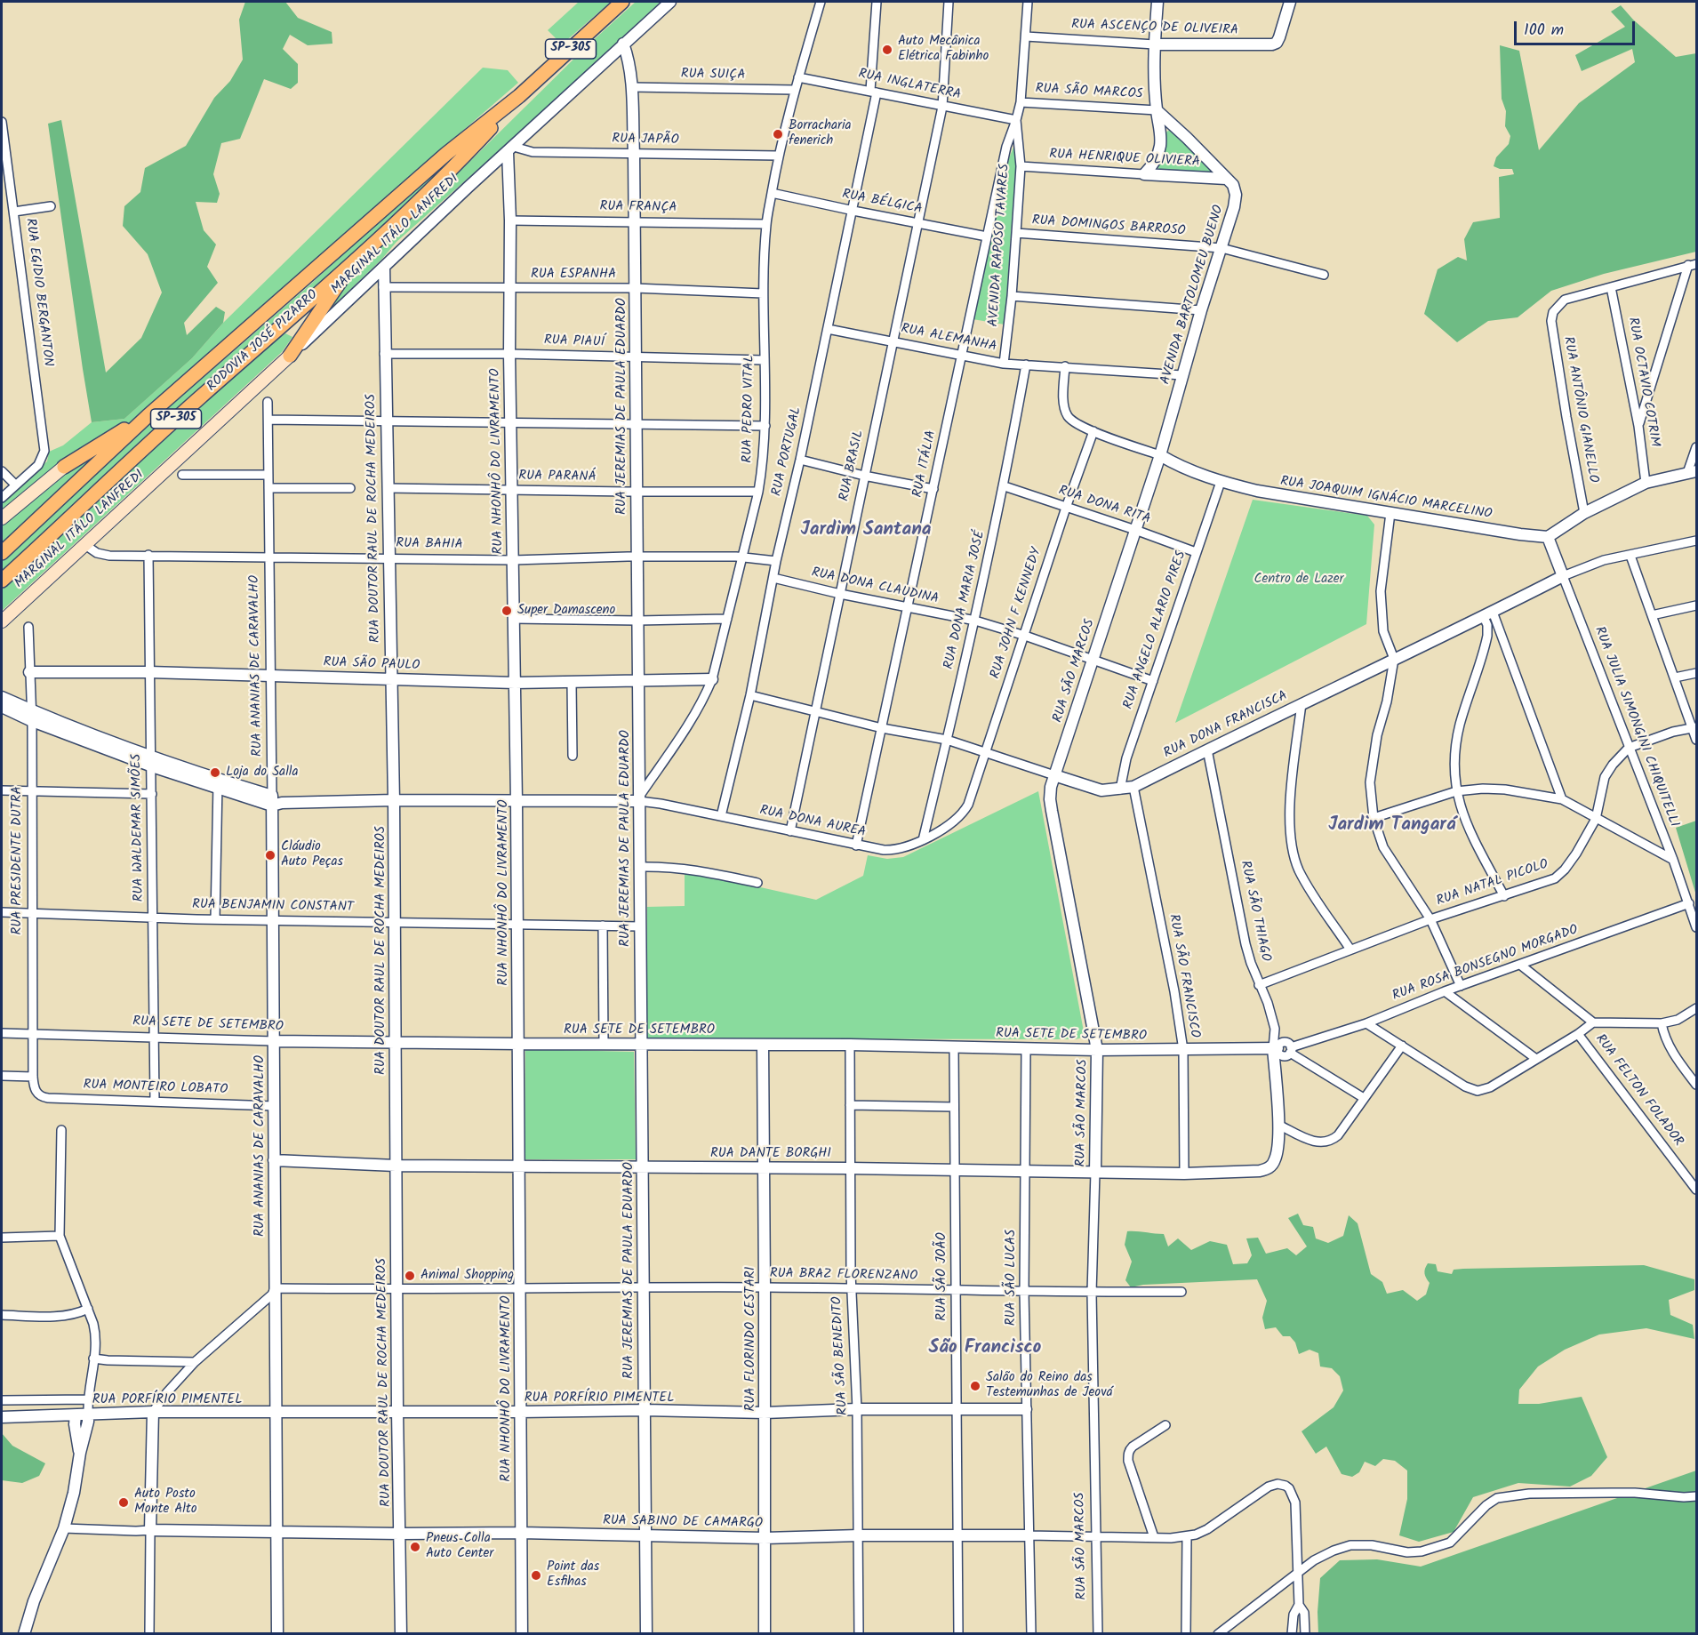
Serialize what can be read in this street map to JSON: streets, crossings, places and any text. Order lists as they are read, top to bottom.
{
  "streets": {
    "main road": ["SP-305", "MARGINAL ITÁLO LANFREDI", "RODOVIA JOSÉ PIZARRO"],
    "street": [
      "RUA ASCENÇO DE OLIVEIRA",
      "RUA SUIÇA",
      "RUA INGLATERRA",
      "RUA SÃO MARCOS",
      "RUA JAPÃO",
      "RUA HENRIQUE OLIVIERA",
      "RUA BÉLGICA",
      "RUA FRANÇA",
      "RUA DOMINGOS BARROSO",
      "AVENIDA RAPOSO TAVARES",
      "RUA ESPANHA",
      "RUA EGIDIO BERGANTON",
      "AVENIDA BARTOLOMEU BUENO",
      "RUA ALEMANHA",
      "RUA PIAUÍ",
      "RUA OCTAVIO COTRIM",
      "RUA JEREMIAS DE PAULA EDUARDO",
      "RUA PEDRO VITAL",
      "RUA ANTÔNIO GIANELLO",
      "RUA PORTUGAL",
      "RUA NHONHÔ DO LIVRAMENTO",
      "RUA ITÁLIA",
      "RUA BRASIL",
      "RUA PARANÁ",
      "RUA JOAQUIM IGNÁCIO MARCELINO",
      "RUA DONA RITA",
      "RUA DOUTOR RAUL DE ROCHA MEDEIROS",
      "RUA BAHIA",
      "RUA DONA CLAUDINA",
      "RUA DONA MARIA JOSÉ",
      "RUA JOHN F KENNEDY",
      "RUA ANGELO ALARIO PIRES",
      "RUA SÃO PAULO",
      "RUA ANANIAS DE CARAVALHO",
      "RUA DONA FRANCISCA",
      "RUA JULIA SIMONGINI CHIQUITELLI",
      "RUA DONA AUREA",
      "RUA WALDEMAR SIMÕES",
      "RUA PRESIDENTE DUTRA",
      "RUA NATAL PICOLO",
      "RUA BENJAMIN CONSTANT",
      "RUA SÃO THIAGO",
      "RUA ROSA BONSEGNO MORGADO",
      "RUA SÃO FRANCISCO",
      "RUA SETE DE SETEMBRO",
      "RUA MONTEIRO LOBATO",
      "RUA FELTON FOLADOR",
      "RUA DANTE BORGHI",
      "RUA BRAZ FLORENZANO",
      "RUA SÃO JOÃO",
      "RUA SÃO LUCAS",
      "RUA FLORINDO CESTARI",
      "RUA SÃO BENEDITO",
      "RUA PORFÍRIO PIMENTEL",
      "RUA SABINO DE CAMARGO"
    ]
  },
  "crossings": [
    ["RUA ASCENÇO DE OLIVEIRA", "AVENIDA RAPOSO TAVARES"],
    ["SP-305", "RODOVIA JOSÉ PIZARRO"],
    ["RUA SUIÇA", "RUA JEREMIAS DE PAULA EDUARDO"],
    ["RUA SUIÇA", "RUA PEDRO VITAL"],
    ["RUA INGLATERRA", "AVENIDA RAPOSO TAVARES"],
    ["RUA INGLATERRA", "RUA PEDRO VITAL"],
    ["RUA INGLATERRA", "RUA PORTUGAL"],
    ["RUA INGLATERRA", "RUA ITÁLIA"],
    ["RUA INGLATERRA", "RUA BRASIL"],
    ["RUA SÃO MARCOS", "AVENIDA RAPOSO TAVARES"],
    ["RUA SÃO MARCOS", "AVENIDA BARTOLOMEU BUENO"],
    ["RUA SÃO MARCOS", "RUA JOAQUIM IGNÁCIO MARCELINO"],
    ["RUA SÃO MARCOS", "RUA DONA RITA"],
    ["RUA SÃO MARCOS", "RUA DONA CLAUDINA"],
    ["RUA SÃO MARCOS", "RUA DONA FRANCISCA"],
    ["RUA SÃO MARCOS", "RUA SETE DE SETEMBRO"],
    ["RUA SÃO MARCOS", "RUA DANTE BORGHI"],
    ["RUA SÃO MARCOS", "RUA BRAZ FLORENZANO"],
    ["RUA SÃO MARCOS", "RUA SABINO DE CAMARGO"],
    ["RUA JAPÃO", "MARGINAL ITÁLO LANFREDI"],
    ["RUA JAPÃO", "RUA JEREMIAS DE PAULA EDUARDO"],
    ["RUA JAPÃO", "RUA PEDRO VITAL"],
    ["RUA JAPÃO", "RUA NHONHÔ DO LIVRAMENTO"],
    ["RUA HENRIQUE OLIVIERA", "AVENIDA RAPOSO TAVARES"],
    ["RUA HENRIQUE OLIVIERA", "AVENIDA BARTOLOMEU BUENO"],
    ["RUA BÉLGICA", "RUA PEDRO VITAL"],
    ["RUA BÉLGICA", "RUA PORTUGAL"],
    ["RUA BÉLGICA", "RUA ITÁLIA"],
    ["RUA BÉLGICA", "RUA BRASIL"],
    ["RUA FRANÇA", "RUA JEREMIAS DE PAULA EDUARDO"],
    ["RUA FRANÇA", "RUA PEDRO VITAL"],
    ["RUA FRANÇA", "RUA NHONHÔ DO LIVRAMENTO"],
    ["RUA DOMINGOS BARROSO", "AVENIDA RAPOSO TAVARES"],
    ["RUA DOMINGOS BARROSO", "AVENIDA BARTOLOMEU BUENO"],
    ["MARGINAL ITÁLO LANFREDI", "RUA JEREMIAS DE PAULA EDUARDO"],
    ["MARGINAL ITÁLO LANFREDI", "RUA NHONHÔ DO LIVRAMENTO"],
    ["MARGINAL ITÁLO LANFREDI", "RUA DOUTOR RAUL DE ROCHA MEDEIROS"],
    ["MARGINAL ITÁLO LANFREDI", "RUA BAHIA"],
    ["AVENIDA RAPOSO TAVARES", "RUA ALEMANHA"],
    ["AVENIDA RAPOSO TAVARES", "RUA ITÁLIA"],
    ["RUA ESPANHA", "RUA JEREMIAS DE PAULA EDUARDO"],
    ["RUA ESPANHA", "RUA PEDRO VITAL"],
    ["RUA ESPANHA", "RUA NHONHÔ DO LIVRAMENTO"],
    ["RUA ESPANHA", "RUA DOUTOR RAUL DE ROCHA MEDEIROS"],
    ["AVENIDA BARTOLOMEU BUENO", "RUA ALEMANHA"],
    ["AVENIDA BARTOLOMEU BUENO", "RUA JOAQUIM IGNÁCIO MARCELINO"],
    ["RUA ALEMANHA", "RUA PORTUGAL"],
    ["RUA ALEMANHA", "RUA ITÁLIA"],
    ["RUA ALEMANHA", "RUA BRASIL"],
    ["RUA ALEMANHA", "RUA DONA MARIA JOSÉ"],
    ["RUA PIAUÍ", "RUA JEREMIAS DE PAULA EDUARDO"],
    ["RUA PIAUÍ", "RUA PEDRO VITAL"],
    ["RUA PIAUÍ", "RUA NHONHÔ DO LIVRAMENTO"],
    ["RUA PIAUÍ", "RUA DOUTOR RAUL DE ROCHA MEDEIROS"],
    ["RUA OCTAVIO COTRIM", "RUA ANTÔNIO GIANELLO"],
    ["RUA JEREMIAS DE PAULA EDUARDO", "RUA PEDRO VITAL"],
    ["RUA JEREMIAS DE PAULA EDUARDO", "RUA PARANÁ"],
    ["RUA JEREMIAS DE PAULA EDUARDO", "RUA BAHIA"],
    ["RUA JEREMIAS DE PAULA EDUARDO", "RUA SÃO PAULO"],
    ["RUA JEREMIAS DE PAULA EDUARDO", "RUA DONA AUREA"],
    ["RUA JEREMIAS DE PAULA EDUARDO", "RUA BENJAMIN CONSTANT"],
    ["RUA JEREMIAS DE PAULA EDUARDO", "RUA SETE DE SETEMBRO"],
    ["RUA JEREMIAS DE PAULA EDUARDO", "RUA DANTE BORGHI"],
    ["RUA JEREMIAS DE PAULA EDUARDO", "RUA BRAZ FLORENZANO"],
    ["RUA JEREMIAS DE PAULA EDUARDO", "RUA PORFÍRIO PIMENTEL"],
    ["RUA JEREMIAS DE PAULA EDUARDO", "RUA SABINO DE CAMARGO"],
    ["RUA PEDRO VITAL", "RUA PARANÁ"],
    ["RUA PEDRO VITAL", "RUA BAHIA"],
    ["RUA PEDRO VITAL", "RUA SÃO PAULO"],
    ["RUA PEDRO VITAL", "RUA DONA AUREA"],
    ["RUA PORTUGAL", "RUA BAHIA"],
    ["RUA PORTUGAL", "RUA DONA CLAUDINA"],
    ["RUA PORTUGAL", "RUA DONA FRANCISCA"],
    ["RUA PORTUGAL", "RUA DONA AUREA"],
    ["RUA NHONHÔ DO LIVRAMENTO", "RUA PARANÁ"],
    ["RUA NHONHÔ DO LIVRAMENTO", "RUA BAHIA"],
    ["RUA NHONHÔ DO LIVRAMENTO", "RUA SÃO PAULO"],
    ["RUA NHONHÔ DO LIVRAMENTO", "RUA BENJAMIN CONSTANT"],
    ["RUA NHONHÔ DO LIVRAMENTO", "RUA SETE DE SETEMBRO"],
    ["RUA NHONHÔ DO LIVRAMENTO", "RUA DANTE BORGHI"],
    ["RUA NHONHÔ DO LIVRAMENTO", "RUA BRAZ FLORENZANO"],
    ["RUA NHONHÔ DO LIVRAMENTO", "RUA PORFÍRIO PIMENTEL"],
    ["RUA NHONHÔ DO LIVRAMENTO", "RUA SABINO DE CAMARGO"],
    ["RUA ITÁLIA", "RUA DONA CLAUDINA"],
    ["RUA ITÁLIA", "RUA DONA FRANCISCA"],
    ["RUA ITÁLIA", "RUA DONA AUREA"],
    ["RUA BRASIL", "RUA DONA CLAUDINA"],
    ["RUA BRASIL", "RUA DONA FRANCISCA"],
    ["RUA BRASIL", "RUA DONA AUREA"],
    ["RUA PARANÁ", "RUA DOUTOR RAUL DE ROCHA MEDEIROS"],
    ["RUA JOAQUIM IGNÁCIO MARCELINO", "RUA ANGELO ALARIO PIRES"],
    ["RUA JOAQUIM IGNÁCIO MARCELINO", "RUA JULIA SIMONGINI CHIQUITELLI"],
    ["RUA DONA RITA", "RUA DONA MARIA JOSÉ"],
    ["RUA DONA RITA", "RUA JOHN F KENNEDY"],
    ["RUA DONA RITA", "RUA ANGELO ALARIO PIRES"],
    ["RUA DOUTOR RAUL DE ROCHA MEDEIROS", "RUA BAHIA"],
    ["RUA DOUTOR RAUL DE ROCHA MEDEIROS", "RUA SÃO PAULO"],
    ["RUA DOUTOR RAUL DE ROCHA MEDEIROS", "RUA BENJAMIN CONSTANT"],
    ["RUA DOUTOR RAUL DE ROCHA MEDEIROS", "RUA SETE DE SETEMBRO"],
    ["RUA DOUTOR RAUL DE ROCHA MEDEIROS", "RUA DANTE BORGHI"],
    ["RUA DOUTOR RAUL DE ROCHA MEDEIROS", "RUA BRAZ FLORENZANO"],
    ["RUA DOUTOR RAUL DE ROCHA MEDEIROS", "RUA PORFÍRIO PIMENTEL"],
    ["RUA DOUTOR RAUL DE ROCHA MEDEIROS", "RUA SABINO DE CAMARGO"],
    ["RUA BAHIA", "RUA ANANIAS DE CARAVALHO"],
    ["RUA BAHIA", "RUA WALDEMAR SIMÕES"],
    ["RUA DONA CLAUDINA", "RUA DONA MARIA JOSÉ"],
    ["RUA DONA CLAUDINA", "RUA JOHN F KENNEDY"],
    ["RUA DONA CLAUDINA", "RUA ANGELO ALARIO PIRES"],
    ["RUA DONA MARIA JOSÉ", "RUA DONA FRANCISCA"],
    ["RUA DONA MARIA JOSÉ", "RUA DONA AUREA"],
    ["RUA JOHN F KENNEDY", "RUA DONA FRANCISCA"],
    ["RUA JOHN F KENNEDY", "RUA DONA AUREA"],
    ["RUA ANGELO ALARIO PIRES", "RUA DONA FRANCISCA"],
    ["RUA SÃO PAULO", "RUA ANANIAS DE CARAVALHO"],
    ["RUA SÃO PAULO", "RUA WALDEMAR SIMÕES"],
    ["RUA SÃO PAULO", "RUA PRESIDENTE DUTRA"],
    ["RUA ANANIAS DE CARAVALHO", "RUA BENJAMIN CONSTANT"],
    ["RUA ANANIAS DE CARAVALHO", "RUA SETE DE SETEMBRO"],
    ["RUA ANANIAS DE CARAVALHO", "RUA MONTEIRO LOBATO"],
    ["RUA ANANIAS DE CARAVALHO", "RUA DANTE BORGHI"],
    ["RUA ANANIAS DE CARAVALHO", "RUA BRAZ FLORENZANO"],
    ["RUA ANANIAS DE CARAVALHO", "RUA PORFÍRIO PIMENTEL"],
    ["RUA ANANIAS DE CARAVALHO", "RUA SABINO DE CAMARGO"],
    ["RUA DONA FRANCISCA", "RUA JULIA SIMONGINI CHIQUITELLI"],
    ["RUA DONA FRANCISCA", "RUA SÃO THIAGO"],
    ["RUA DONA FRANCISCA", "RUA SÃO FRANCISCO"],
    ["RUA JULIA SIMONGINI CHIQUITELLI", "RUA NATAL PICOLO"],
    ["RUA JULIA SIMONGINI CHIQUITELLI", "RUA ROSA BONSEGNO MORGADO"],
    ["RUA WALDEMAR SIMÕES", "RUA BENJAMIN CONSTANT"],
    ["RUA WALDEMAR SIMÕES", "RUA SETE DE SETEMBRO"],
    ["RUA WALDEMAR SIMÕES", "RUA MONTEIRO LOBATO"],
    ["RUA PRESIDENTE DUTRA", "RUA BENJAMIN CONSTANT"],
    ["RUA PRESIDENTE DUTRA", "RUA SETE DE SETEMBRO"],
    ["RUA PRESIDENTE DUTRA", "RUA MONTEIRO LOBATO"],
    ["RUA NATAL PICOLO", "RUA SÃO THIAGO"],
    ["RUA SÃO THIAGO", "RUA SETE DE SETEMBRO"],
    ["RUA SÃO THIAGO", "RUA DANTE BORGHI"],
    ["RUA SÃO FRANCISCO", "RUA SETE DE SETEMBRO"],
    ["RUA SÃO FRANCISCO", "RUA DANTE BORGHI"],
    ["RUA SETE DE SETEMBRO", "RUA SÃO JOÃO"],
    ["RUA SETE DE SETEMBRO", "RUA SÃO LUCAS"],
    ["RUA SETE DE SETEMBRO", "RUA FLORINDO CESTARI"],
    ["RUA SETE DE SETEMBRO", "RUA SÃO BENEDITO"],
    ["RUA DANTE BORGHI", "RUA SÃO JOÃO"],
    ["RUA DANTE BORGHI", "RUA SÃO LUCAS"],
    ["RUA DANTE BORGHI", "RUA FLORINDO CESTARI"],
    ["RUA DANTE BORGHI", "RUA SÃO BENEDITO"],
    ["RUA BRAZ FLORENZANO", "RUA SÃO JOÃO"],
    ["RUA BRAZ FLORENZANO", "RUA SÃO LUCAS"],
    ["RUA BRAZ FLORENZANO", "RUA FLORINDO CESTARI"],
    ["RUA BRAZ FLORENZANO", "RUA SÃO BENEDITO"],
    ["RUA SÃO JOÃO", "RUA PORFÍRIO PIMENTEL"],
    ["RUA SÃO JOÃO", "RUA SABINO DE CAMARGO"],
    ["RUA SÃO LUCAS", "RUA PORFÍRIO PIMENTEL"],
    ["RUA SÃO LUCAS", "RUA SABINO DE CAMARGO"],
    ["RUA FLORINDO CESTARI", "RUA PORFÍRIO PIMENTEL"],
    ["RUA FLORINDO CESTARI", "RUA SABINO DE CAMARGO"],
    ["RUA SÃO BENEDITO", "RUA PORFÍRIO PIMENTEL"],
    ["RUA SÃO BENEDITO", "RUA SABINO DE CAMARGO"]
  ],
  "districts": ["Jardim Santana", "Jardim Tangará", "São Francisco"],
  "parks": ["Centro de Lazer"],
  "places": [
    "Auto Mecânica Elétrica Fabinho",
    "Borracharia fenerich",
    "Super Damasceno",
    "Loja do Salla",
    "Cláudio Auto Peças",
    "Animal Shopping",
    "Salão do Reino das Testemunhas de Jeová",
    "Auto Posto Monte Alto",
    "Pneus Colla Auto Center",
    "Point das Esfihas"
  ],
  "scale_bar": "100 m"
}
